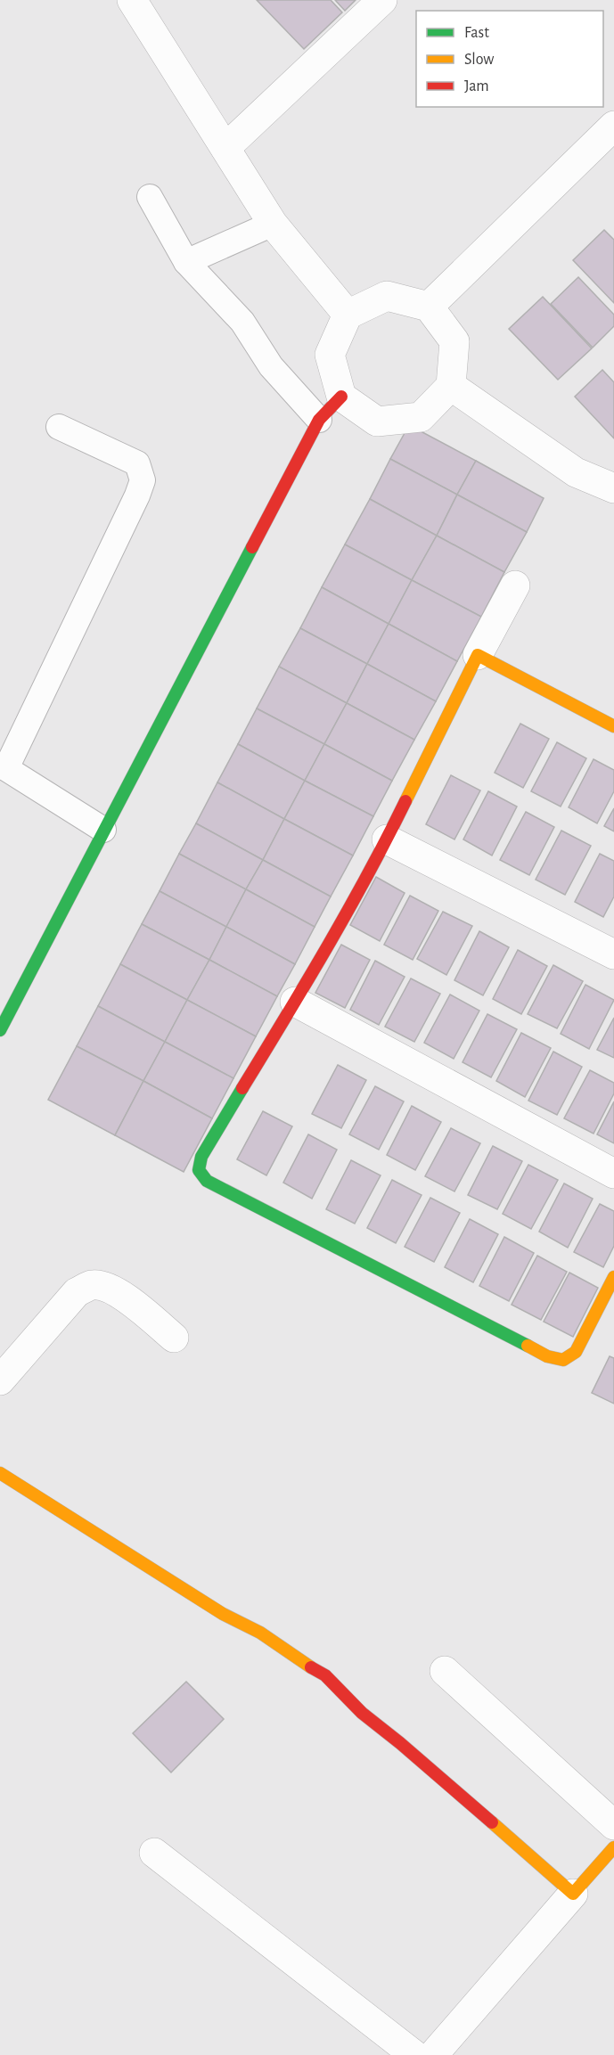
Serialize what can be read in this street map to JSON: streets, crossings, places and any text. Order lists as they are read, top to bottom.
{
  "legend": ["Fast", "Slow", "Jam"]
}
